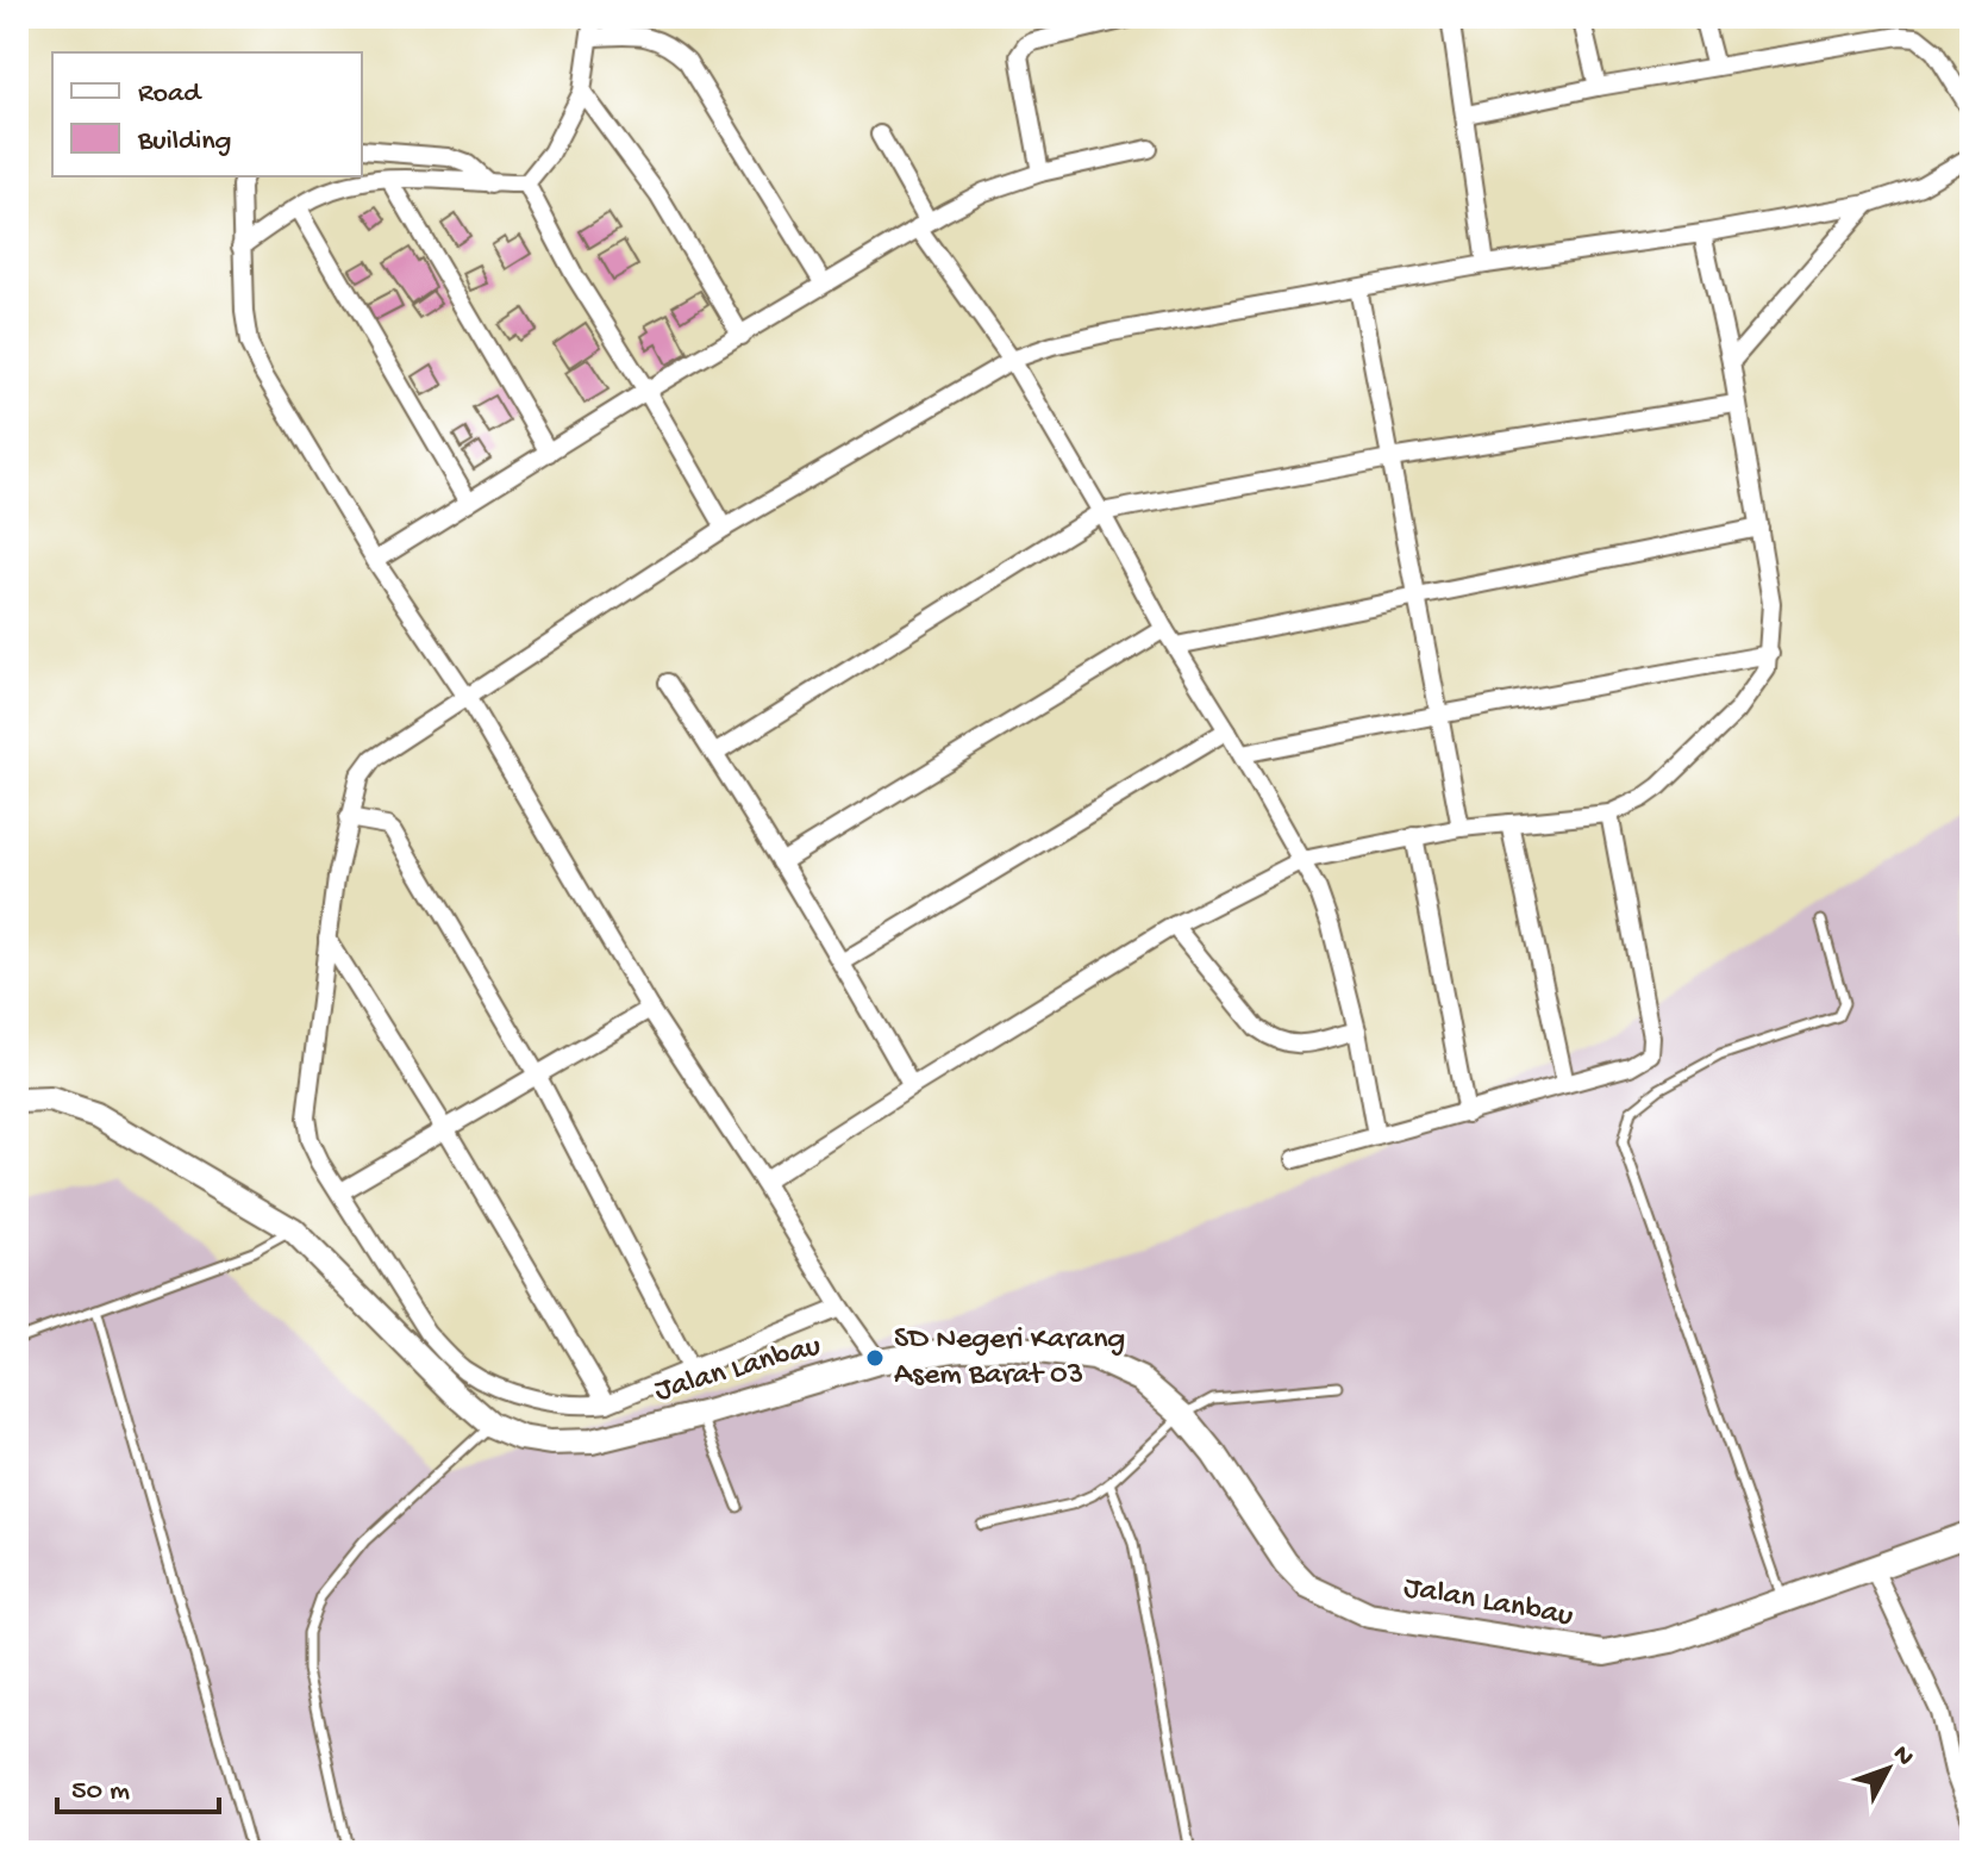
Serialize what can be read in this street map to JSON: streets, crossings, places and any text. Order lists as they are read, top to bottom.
{
  "streets": {
    "street": ["Jalan Lanbau"]
  },
  "places": ["SD Negeri Karang Asem Barat 03"],
  "legend": ["Road", "Building"],
  "scale_bar": "50 m",
  "north": "top right"
}
